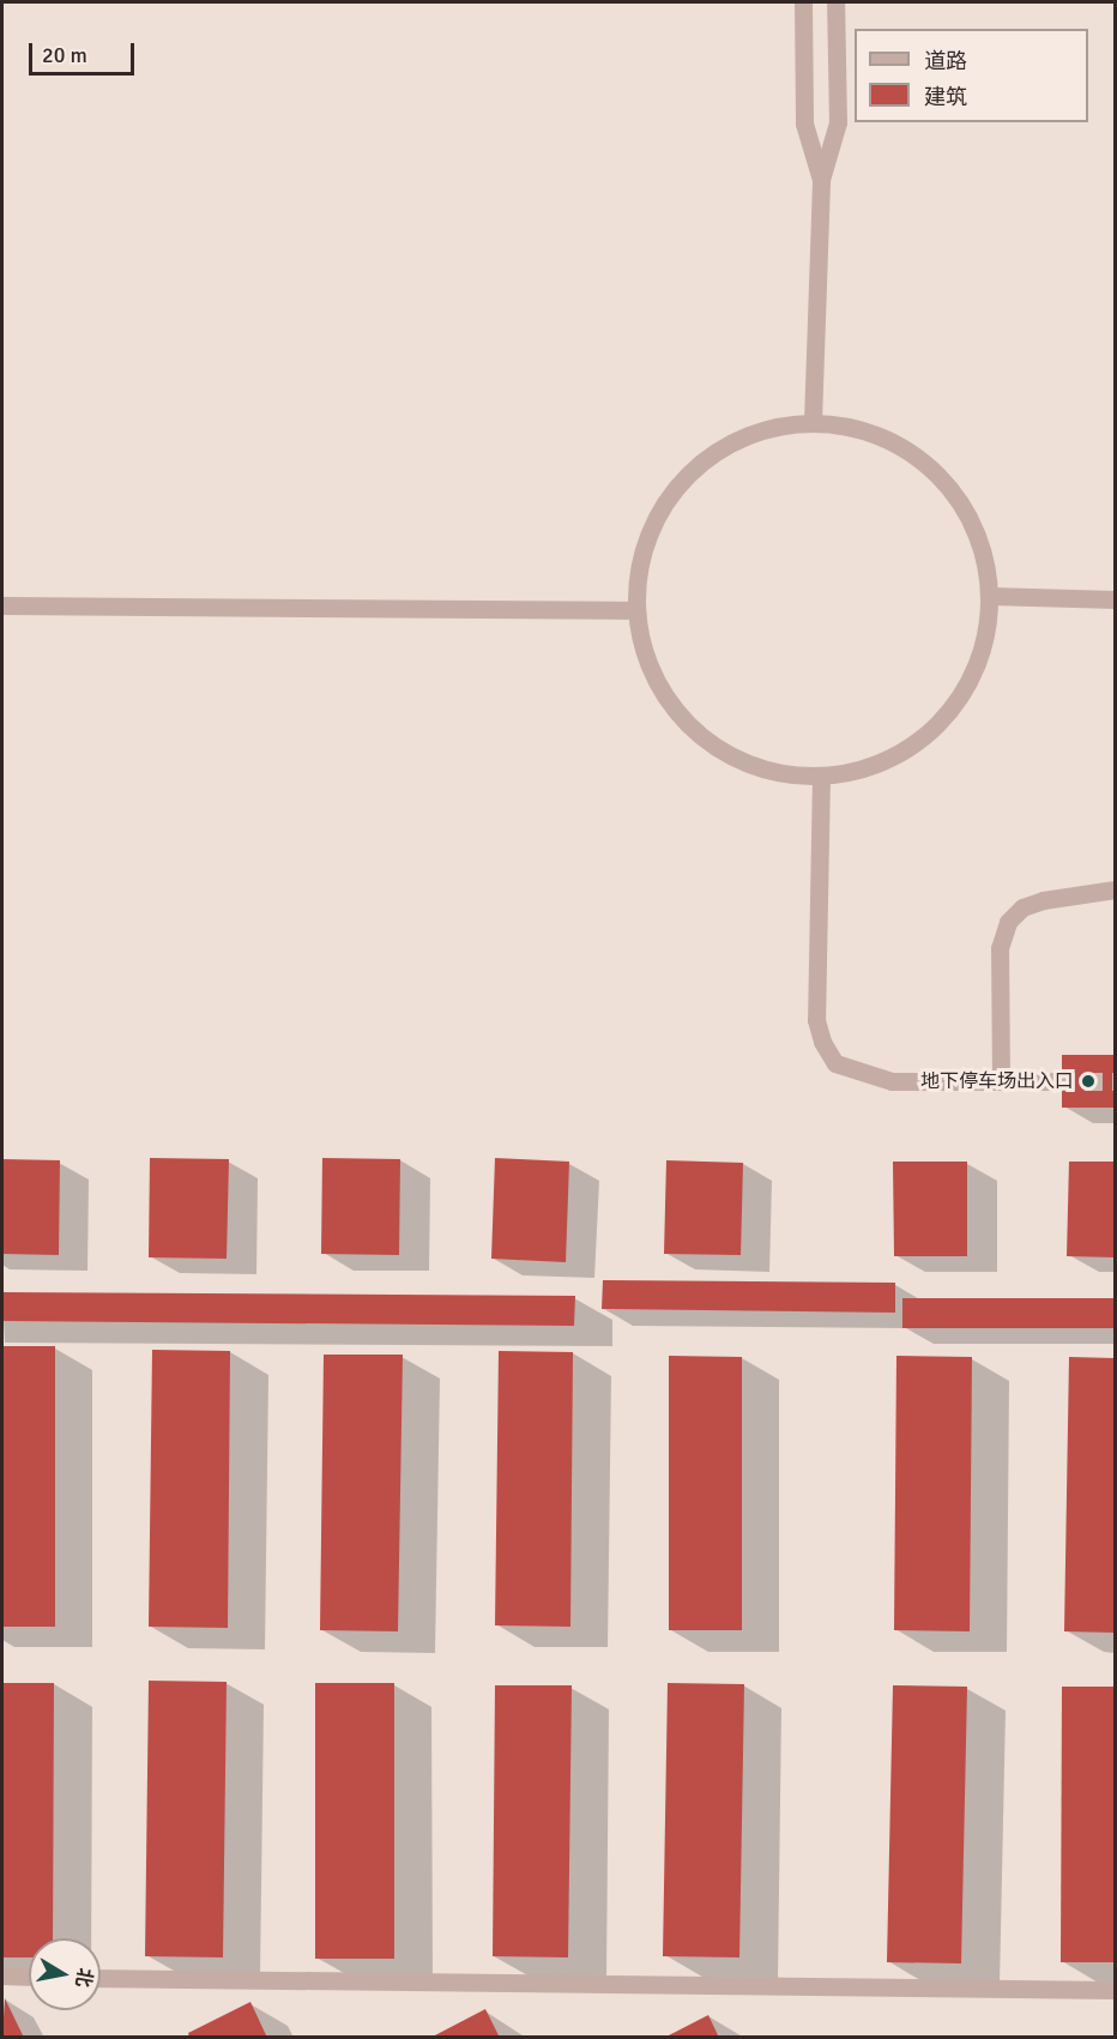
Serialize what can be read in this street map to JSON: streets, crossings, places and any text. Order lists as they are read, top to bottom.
{
  "places": ["地下停车场出入口"],
  "legend": ["道路", "建筑"],
  "scale_bar": "20 m",
  "north": "right"
}
